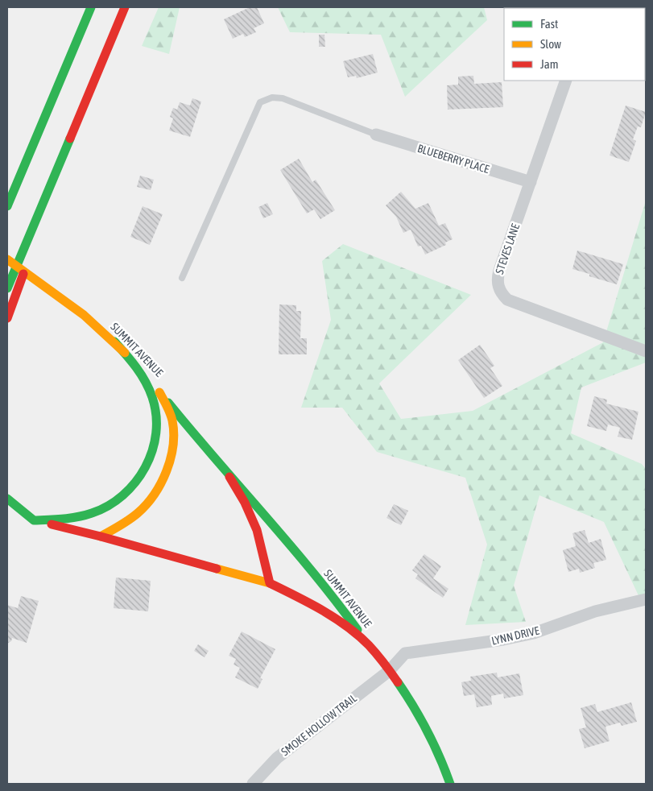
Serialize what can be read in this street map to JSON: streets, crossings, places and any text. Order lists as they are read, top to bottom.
{
  "streets": {
    "main road": ["SUMMIT AVENUE"],
    "street": [
      "BLUEBERRY PLACE",
      "STEVES LANE",
      "LYNN DRIVE",
      "SMOKE HOLLOW TRAIL"
    ]
  },
  "crossings": [
    ["BLUEBERRY PLACE", "STEVES LANE"],
    ["SUMMIT AVENUE", "LYNN DRIVE"],
    ["SUMMIT AVENUE", "SMOKE HOLLOW TRAIL"],
    ["LYNN DRIVE", "SMOKE HOLLOW TRAIL"]
  ],
  "legend": ["Fast", "Slow", "Jam"]
}
